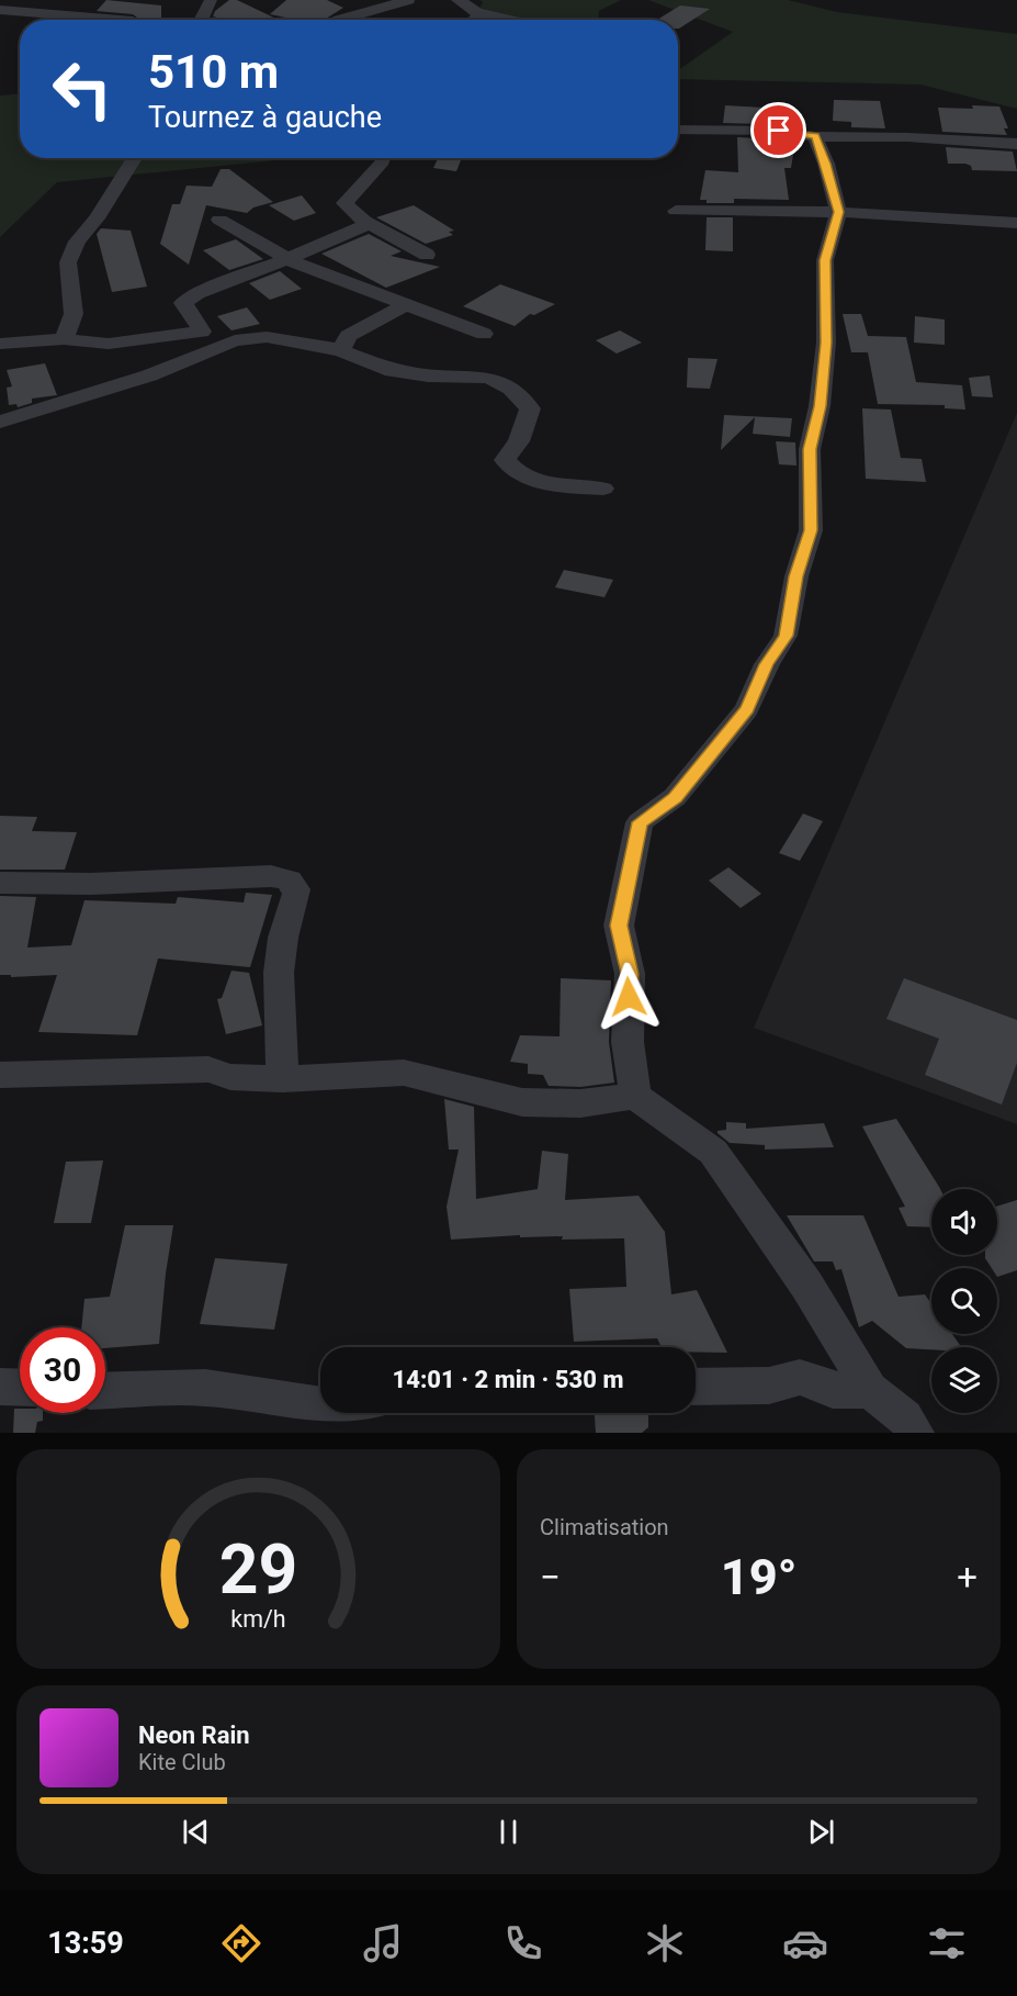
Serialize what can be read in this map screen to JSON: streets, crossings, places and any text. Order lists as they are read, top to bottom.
{
  "page": {
    "turn": ["510 m", "Tournez à gauche"],
    "limit": "30",
    "trip": "14:01 · 2 min · 530 m",
    "tile": "Climatisation",
    "heat": ["−", "19°", "+"],
    "song": ["Neon Rain", "Kite Club"],
    "tabs": "13:59",
    "gauge": ["29", "km/h"]
  }
}
